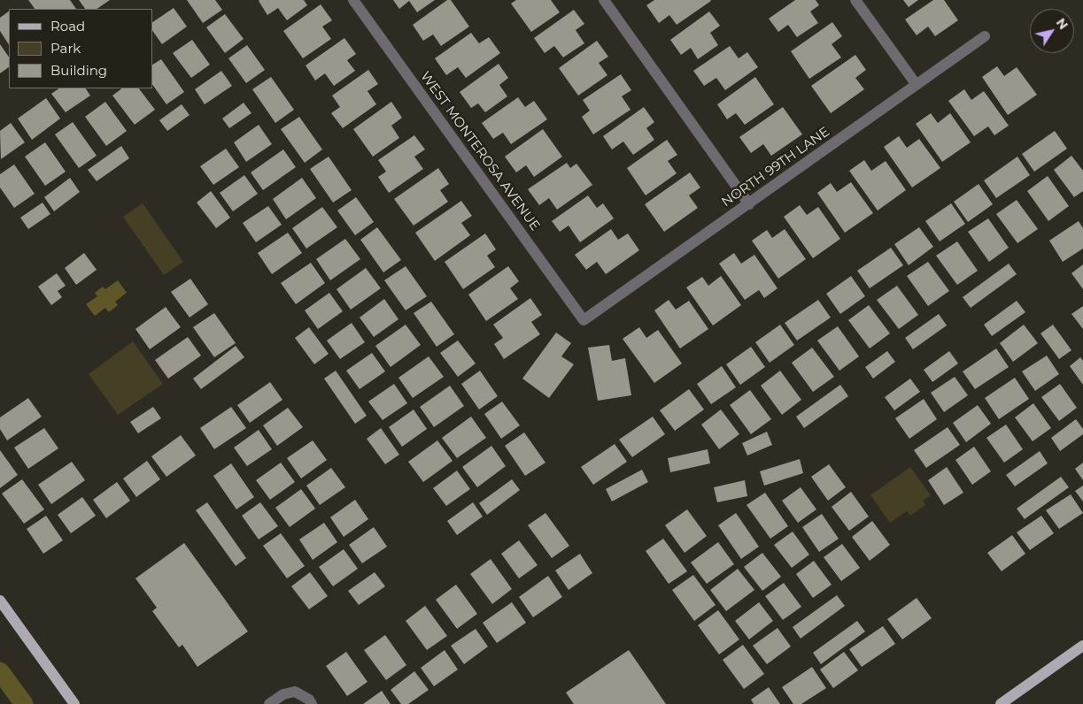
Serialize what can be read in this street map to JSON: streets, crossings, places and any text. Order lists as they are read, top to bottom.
{
  "streets": {
    "street": ["WEST MONTEROSA AVENUE", "NORTH 99TH LANE"]
  },
  "crossings": [
    ["WEST MONTEROSA AVENUE", "NORTH 99TH LANE"]
  ],
  "legend": ["Road", "Park", "Building"],
  "north": "top right"
}
